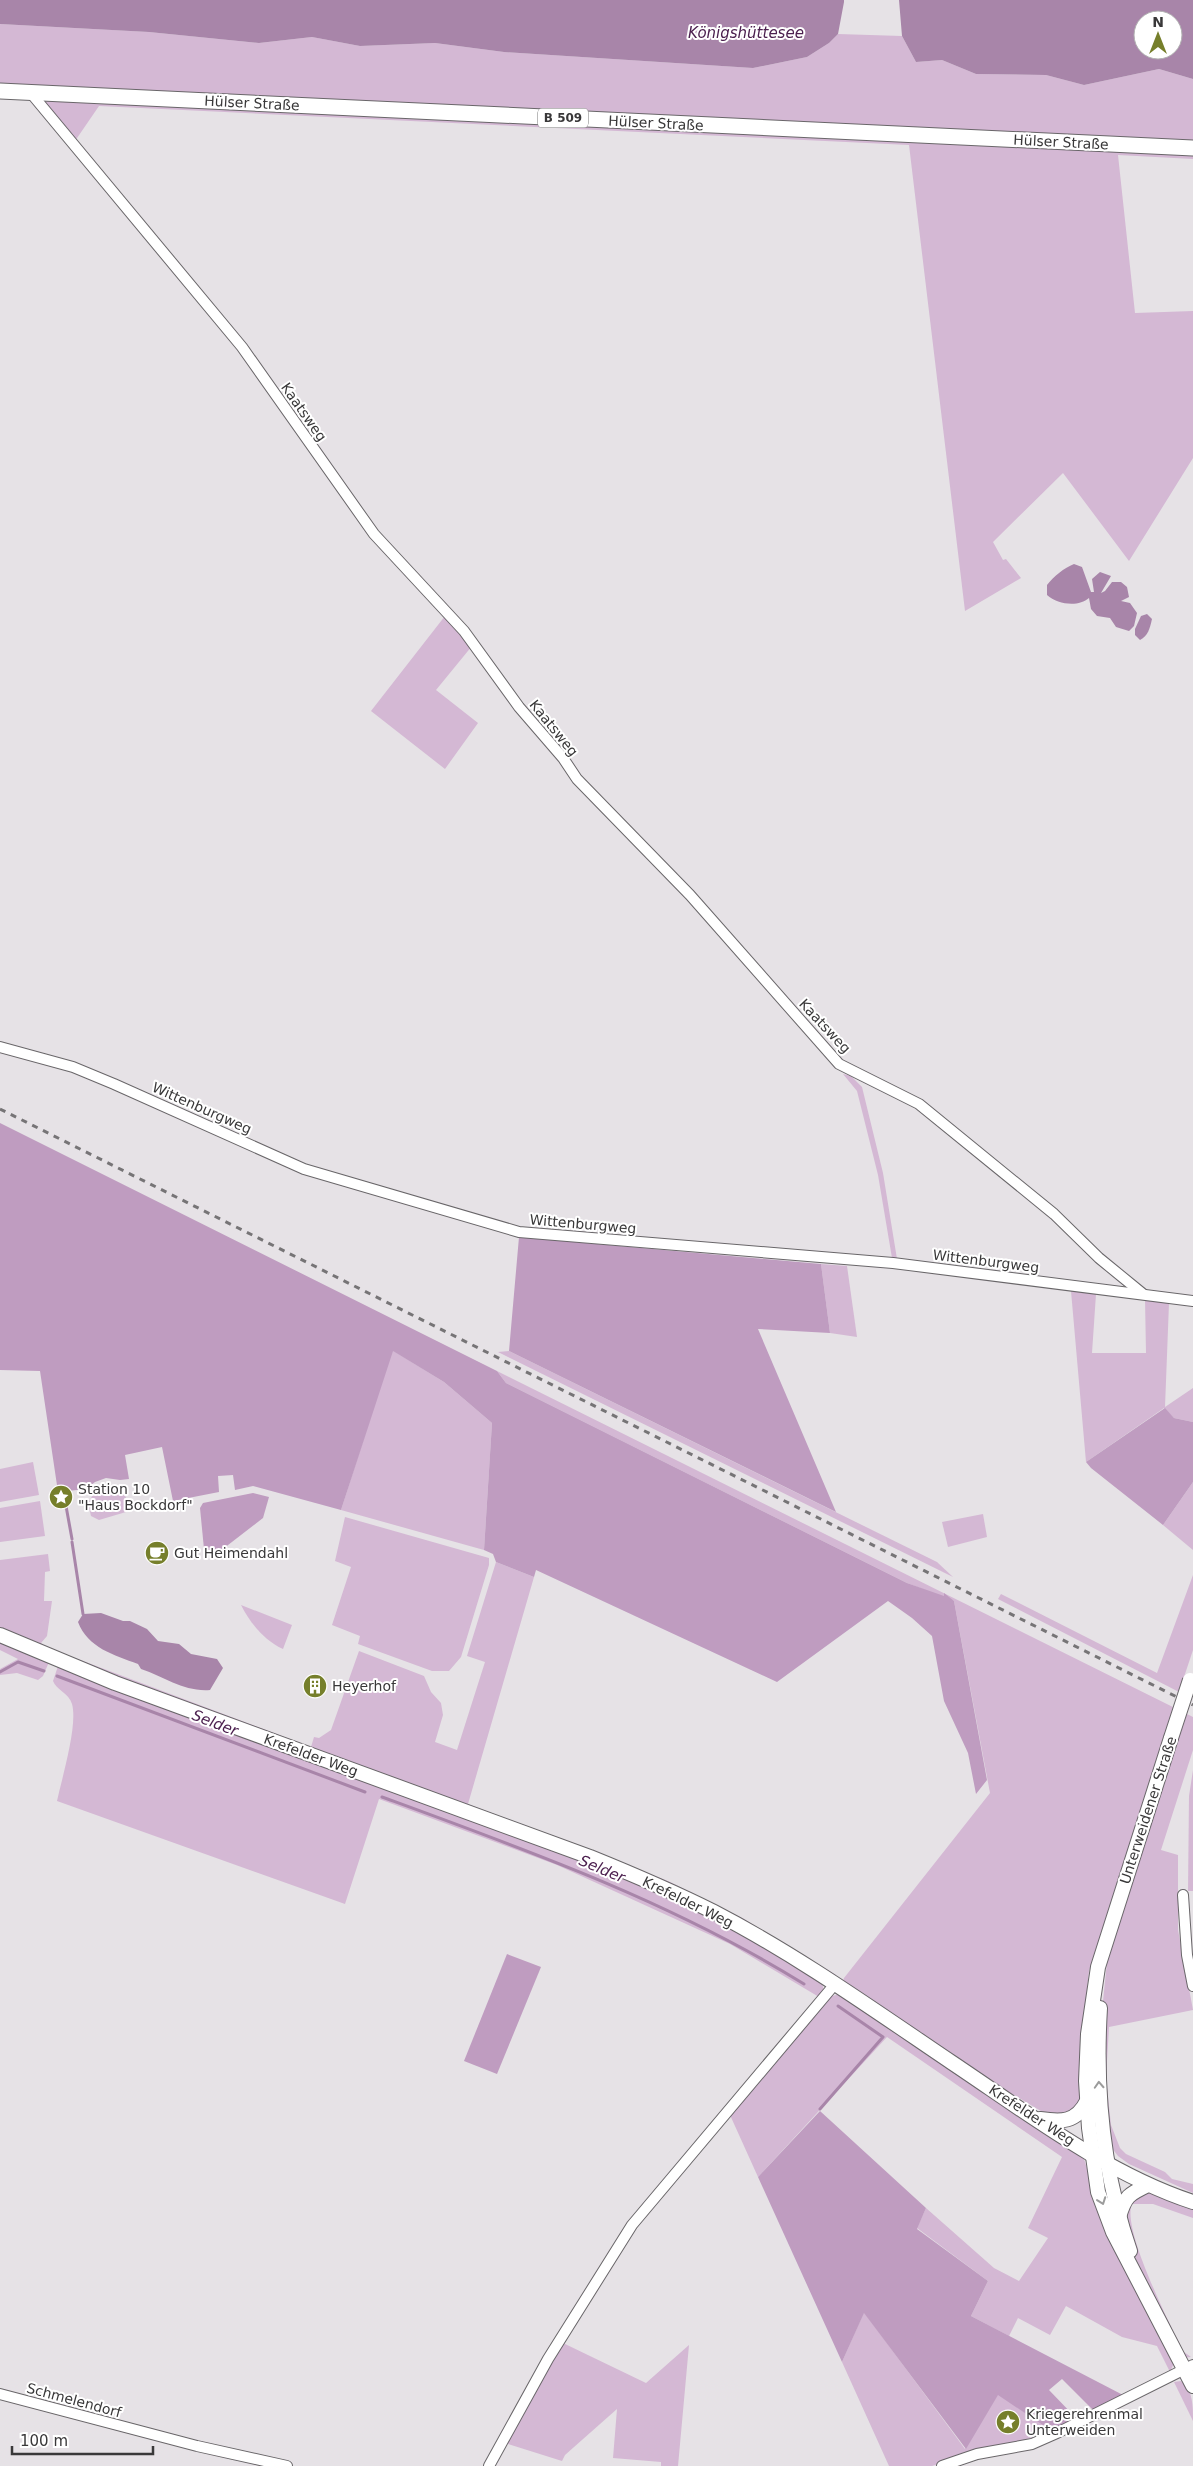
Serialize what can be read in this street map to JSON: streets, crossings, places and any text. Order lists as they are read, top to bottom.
{
  "streets": {
    "main road": ["Hülser Straße", "B 509"],
    "street": [
      "Kaatsweg",
      "Wittenburgweg",
      "Krefelder Weg",
      "Unterweidener Straße",
      "Schmelendorf"
    ]
  },
  "crossings": [
    ["Hülser Straße", "Kaatsweg"],
    ["Kaatsweg", "Wittenburgweg"],
    ["Krefelder Weg", "Unterweidener Straße"]
  ],
  "water": ["Königshüttesee", "Selder"],
  "places": {
    "place": ["Station 10 \"Haus Bockdorf\"", "Kriegerehrenmal Unterweiden"],
    "cafe": ["Gut Heimendahl"],
    "building": ["Heyerhof"]
  },
  "scale_bar": "100 m",
  "north": "top"
}
